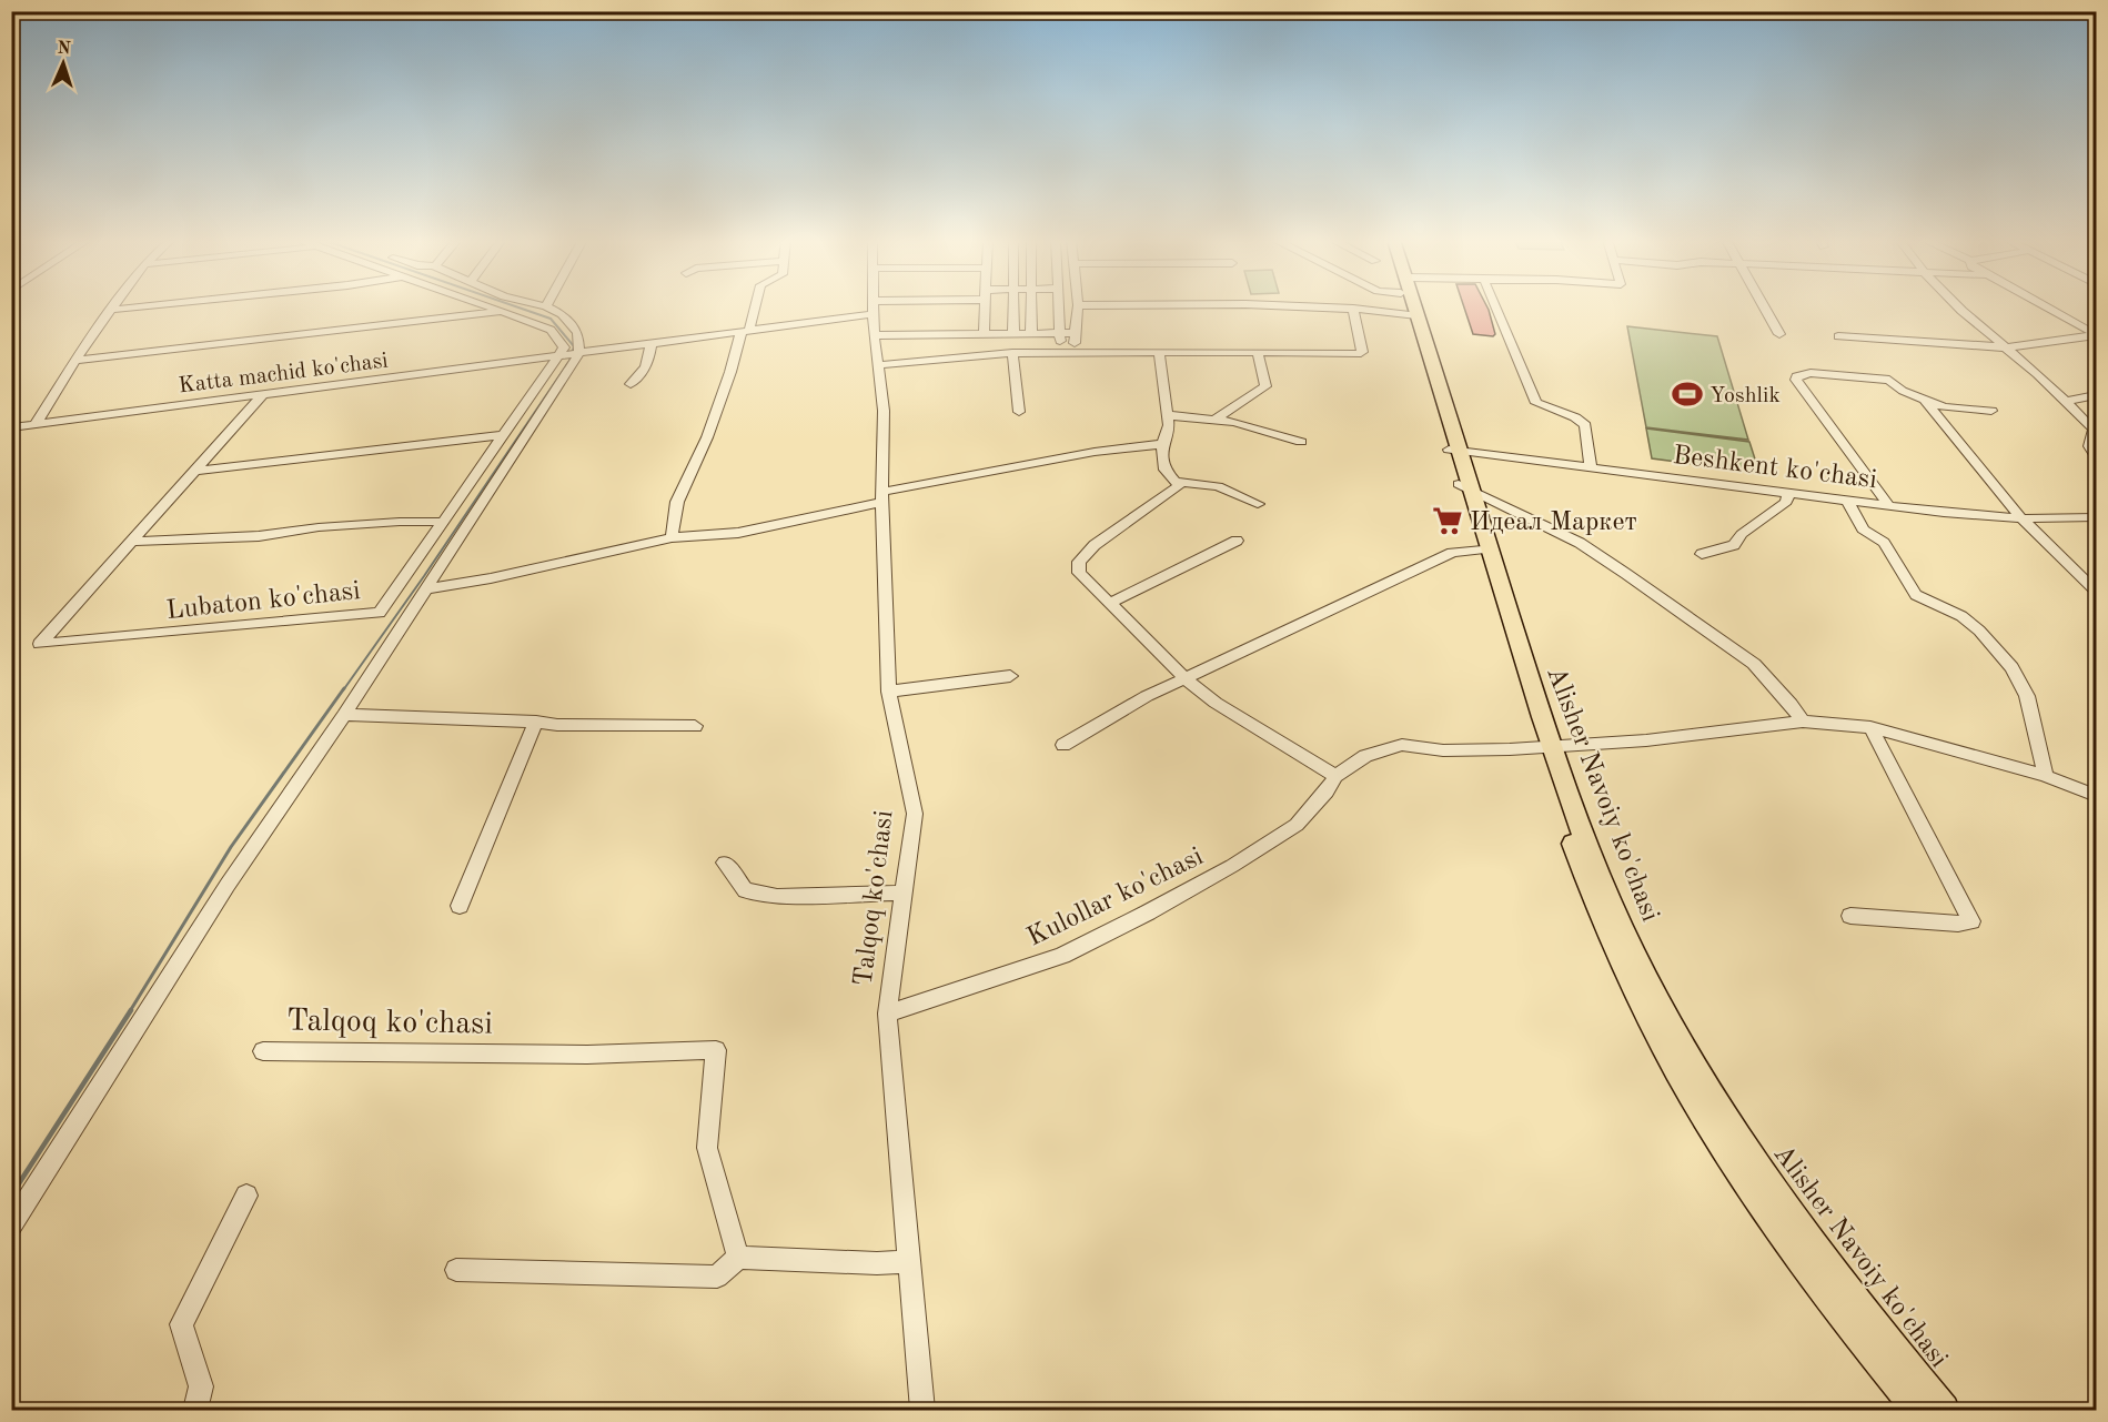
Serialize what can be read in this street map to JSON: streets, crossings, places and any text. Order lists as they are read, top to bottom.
{
  "streets": {
    "main road": ["Alisher Navoiy ko'chasi"],
    "street": [
      "Katta machid ko'chasi",
      "Beshkent ko'chasi",
      "Lubaton ko'chasi",
      "Kulollar ko'chasi",
      "Talqoq ko'chasi"
    ]
  },
  "crossings": [
    ["Katta machid ko'chasi", "Lubaton ko'chasi"],
    ["Katta machid ko'chasi", "Talqoq ko'chasi"],
    ["Beshkent ko'chasi", "Alisher Navoiy ko'chasi"],
    ["Alisher Navoiy ko'chasi", "Kulollar ko'chasi"],
    ["Kulollar ko'chasi", "Talqoq ko'chasi"]
  ],
  "places": {
    "sports": ["Yoshlik"],
    "supermarket": ["Идеал Маркет"]
  },
  "north": "top"
}
